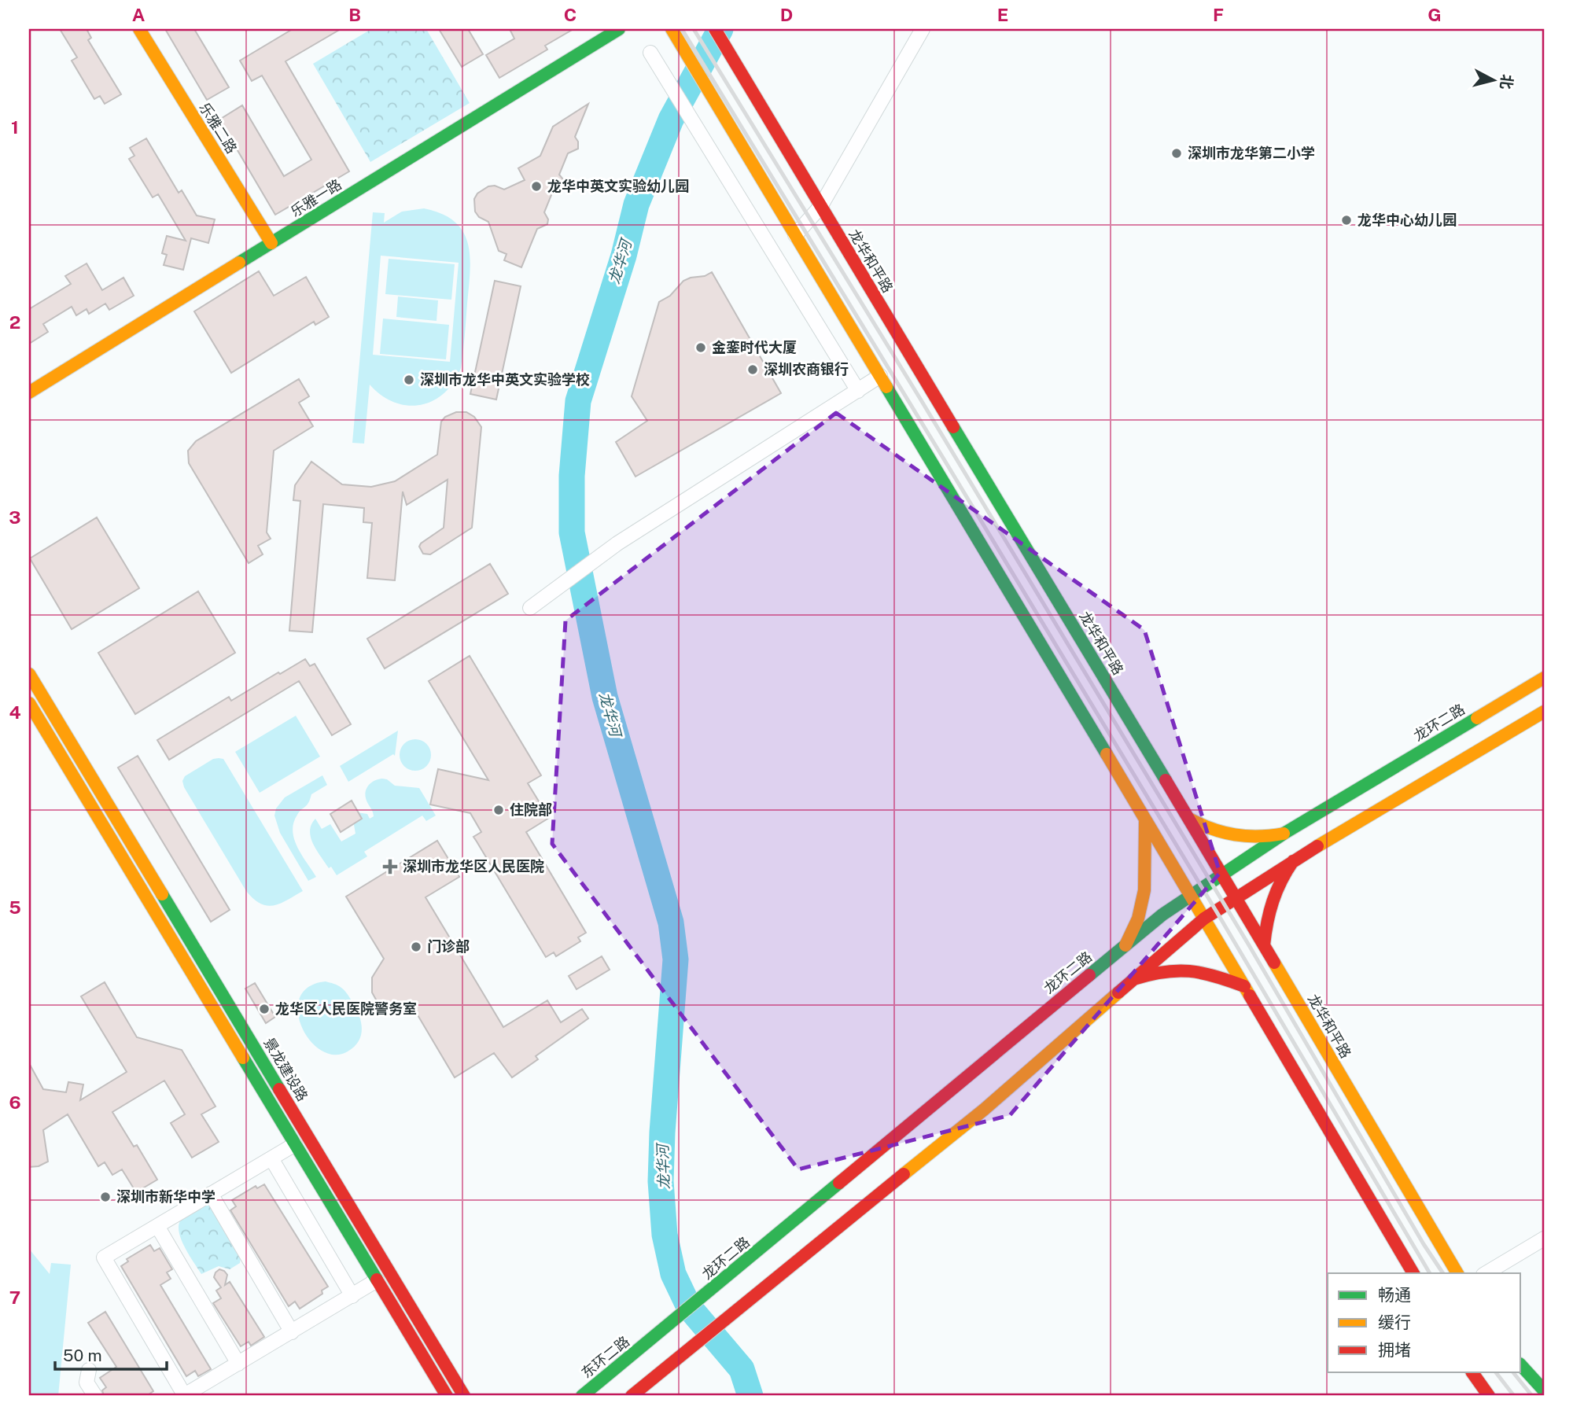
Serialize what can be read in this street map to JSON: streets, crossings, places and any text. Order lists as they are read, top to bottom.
{
  "streets": {
    "main road": [
      "乐雅二路",
      "乐雅一路",
      "龙华和平路",
      "龙环二路",
      "景龙建设路",
      "东环二路"
    ]
  },
  "crossings": [
    ["乐雅二路", "乐雅一路"],
    ["龙华和平路", "龙环二路"],
    ["龙环二路", "东环二路"]
  ],
  "water": ["龙华河"],
  "places": {
    "other": [
      "深圳市龙华第二小学",
      "龙华中英文实验幼儿园",
      "龙华中心幼儿园",
      "金銮时代大厦",
      "深圳农商银行",
      "深圳市龙华中英文实验学校",
      "住院部",
      "门诊部",
      "龙华区人民医院警务室",
      "深圳市新华中学"
    ],
    "health": ["深圳市龙华区人民医院"]
  },
  "legend": ["畅通", "缓行", "拥堵"],
  "scale_bar": "50 m",
  "north": "right",
  "grid": {
    "columns": [
      "A",
      "B",
      "C",
      "D",
      "E",
      "F",
      "G"
    ],
    "rows": [
      "1",
      "2",
      "3",
      "4",
      "5",
      "6",
      "7"
    ]
  }
}
